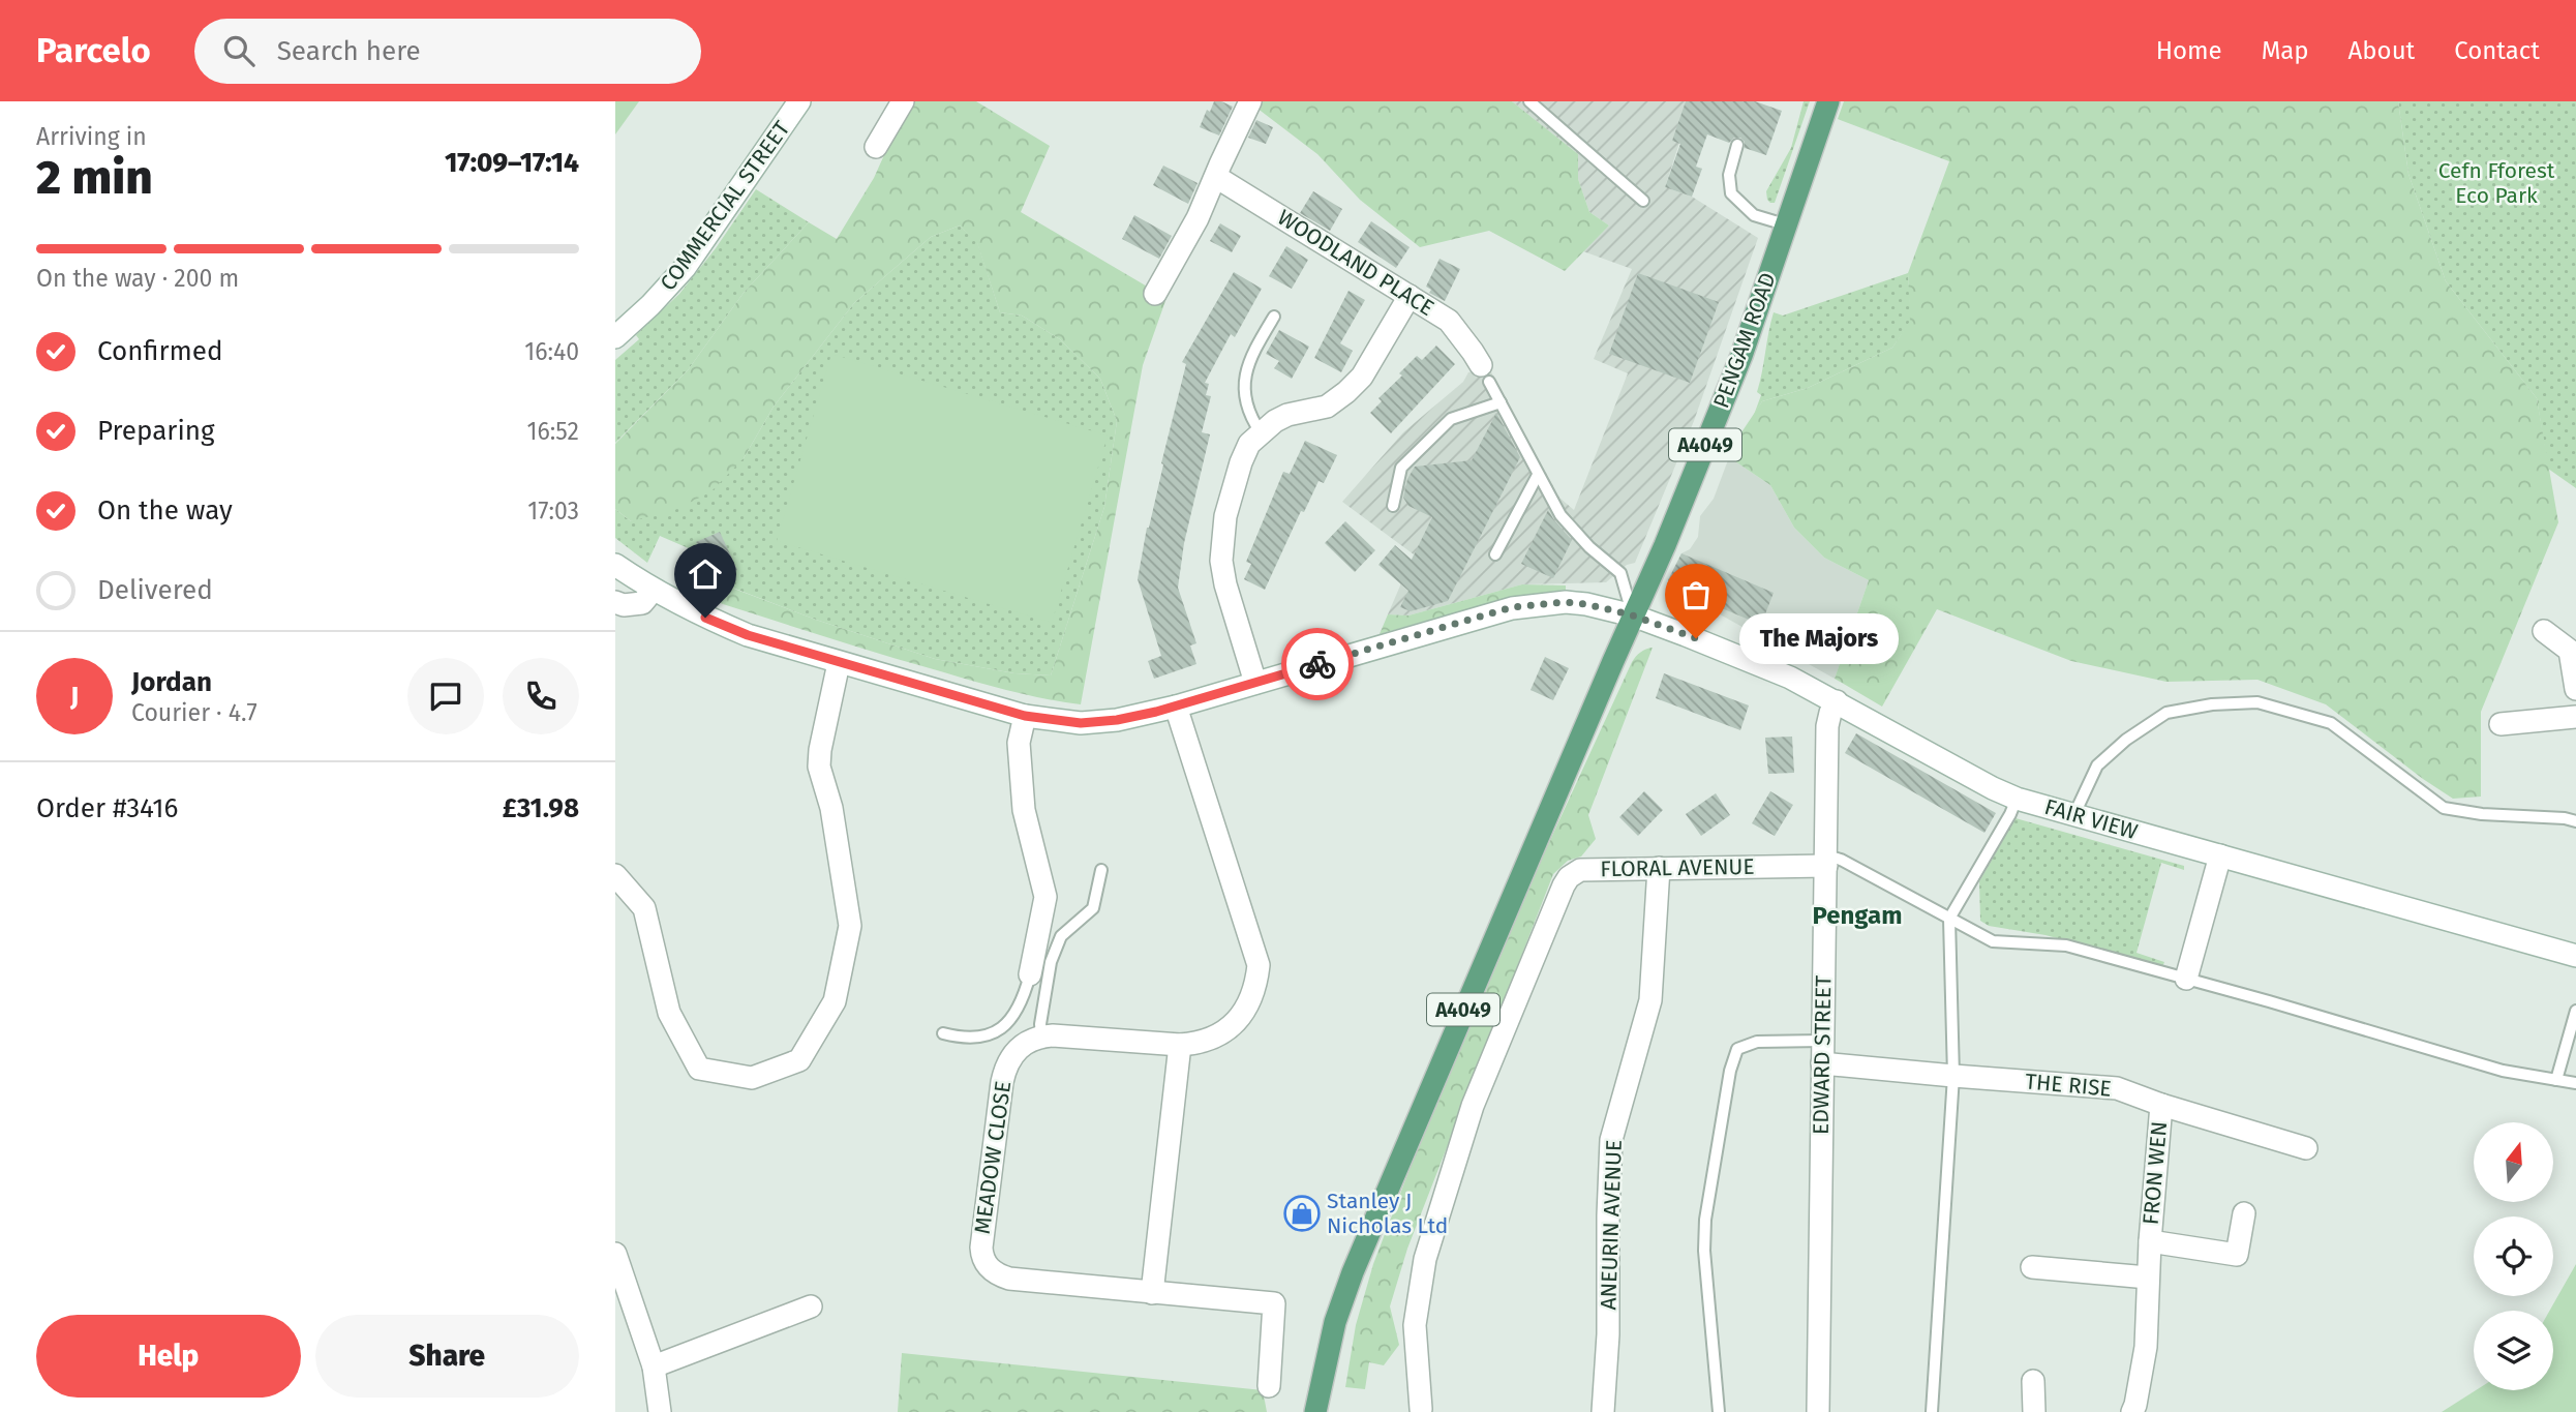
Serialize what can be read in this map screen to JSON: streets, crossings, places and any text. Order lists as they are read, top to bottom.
{
  "streets": {
    "main road": ["PENGAM ROAD", "A4049"],
    "street": [
      "COMMERCIAL STREET",
      "WOODLAND PLACE",
      "FAIR VIEW",
      "FLORAL AVENUE",
      "EDWARD STREET",
      "THE RISE",
      "MEADOW CLOSE",
      "FRON WEN",
      "ANEURIN AVENUE"
    ]
  },
  "crossings": [
    ["WOODLAND PLACE", "PENGAM ROAD"],
    ["WOODLAND PLACE", "A4049"],
    ["WOODLAND PLACE", "FAIR VIEW"],
    ["PENGAM ROAD", "A4049"],
    ["PENGAM ROAD", "FAIR VIEW"],
    ["A4049", "FAIR VIEW"],
    ["FAIR VIEW", "EDWARD STREET"],
    ["FLORAL AVENUE", "EDWARD STREET"],
    ["FLORAL AVENUE", "ANEURIN AVENUE"],
    ["EDWARD STREET", "THE RISE"],
    ["THE RISE", "FRON WEN"]
  ],
  "districts": ["Pengam"],
  "parks": ["Cefn Fforest Eco Park"],
  "places": {
    "other": ["The Majors"],
    "shop": ["Stanley J Nicholas Ltd"]
  },
  "north": "top",
  "page": {
    "header": "Parcelo",
    "search": "Search here",
    "nav": [
      "Home",
      "Map",
      "About",
      "Contact"
    ],
    "heading": ["2 min", "Arriving in", "17:09–17:14"],
    "panel": [
      "Jordan",
      "Courier · 4.7",
      "Order #3416",
      "£31.98"
    ],
    "bar": "On the way · 200 m",
    "list": [
      ["Confirmed", "16:40"],
      ["Preparing", "16:52"],
      ["On the way", "17:03"],
      "Delivered"
    ],
    "bubble": "The Majors",
    "round": "J",
    "buttons": ["Help", "Share"]
  }
}
